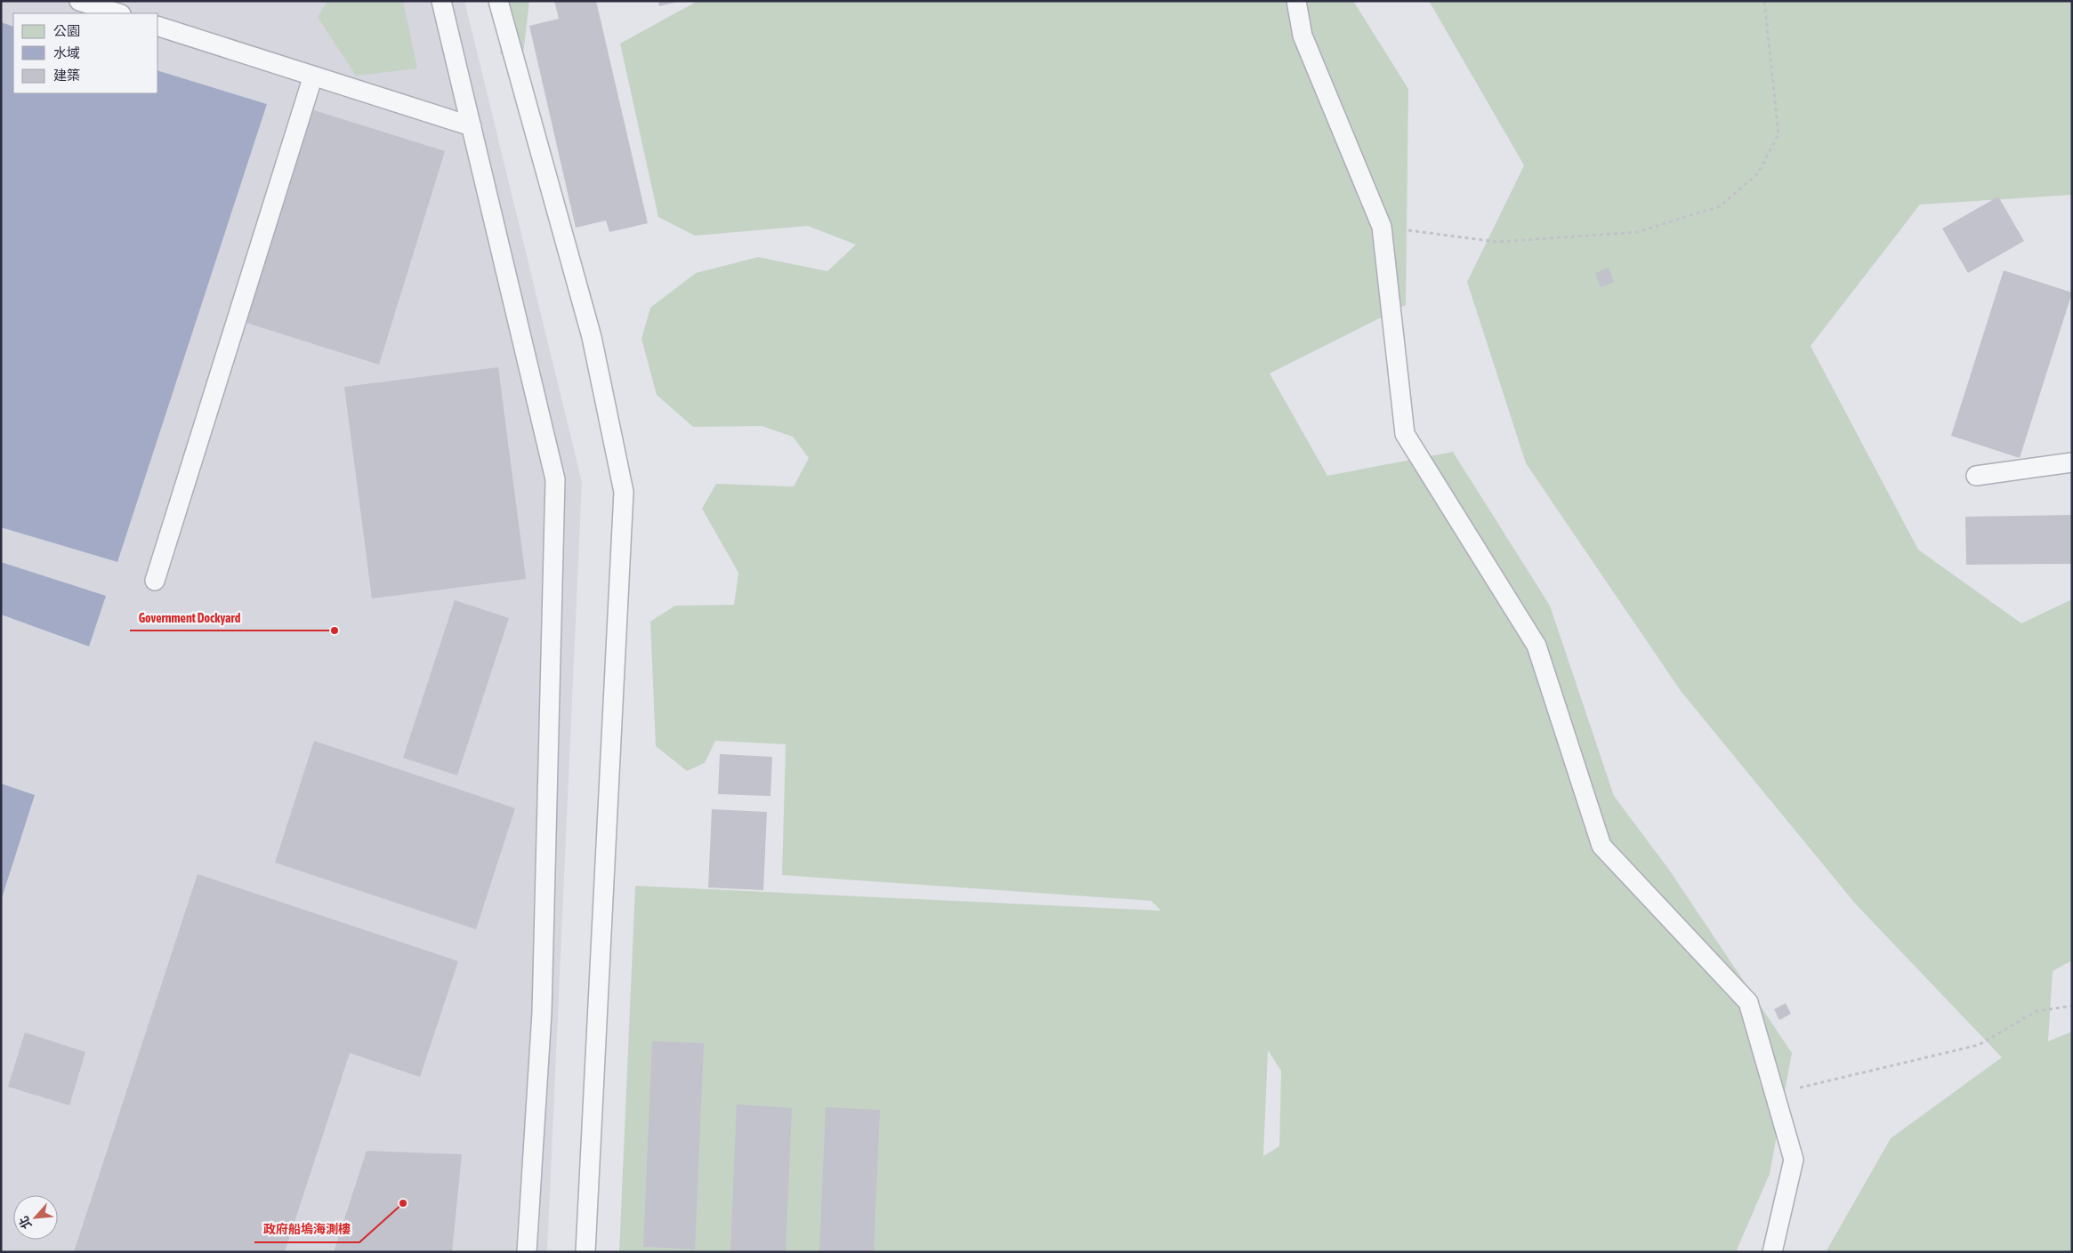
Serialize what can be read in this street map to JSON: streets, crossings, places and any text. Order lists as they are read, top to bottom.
{
  "places": ["Government Dockyard", "政府船塢海測樓"],
  "legend": ["公園", "水域", "建築"],
  "north": "bottom left"
}
